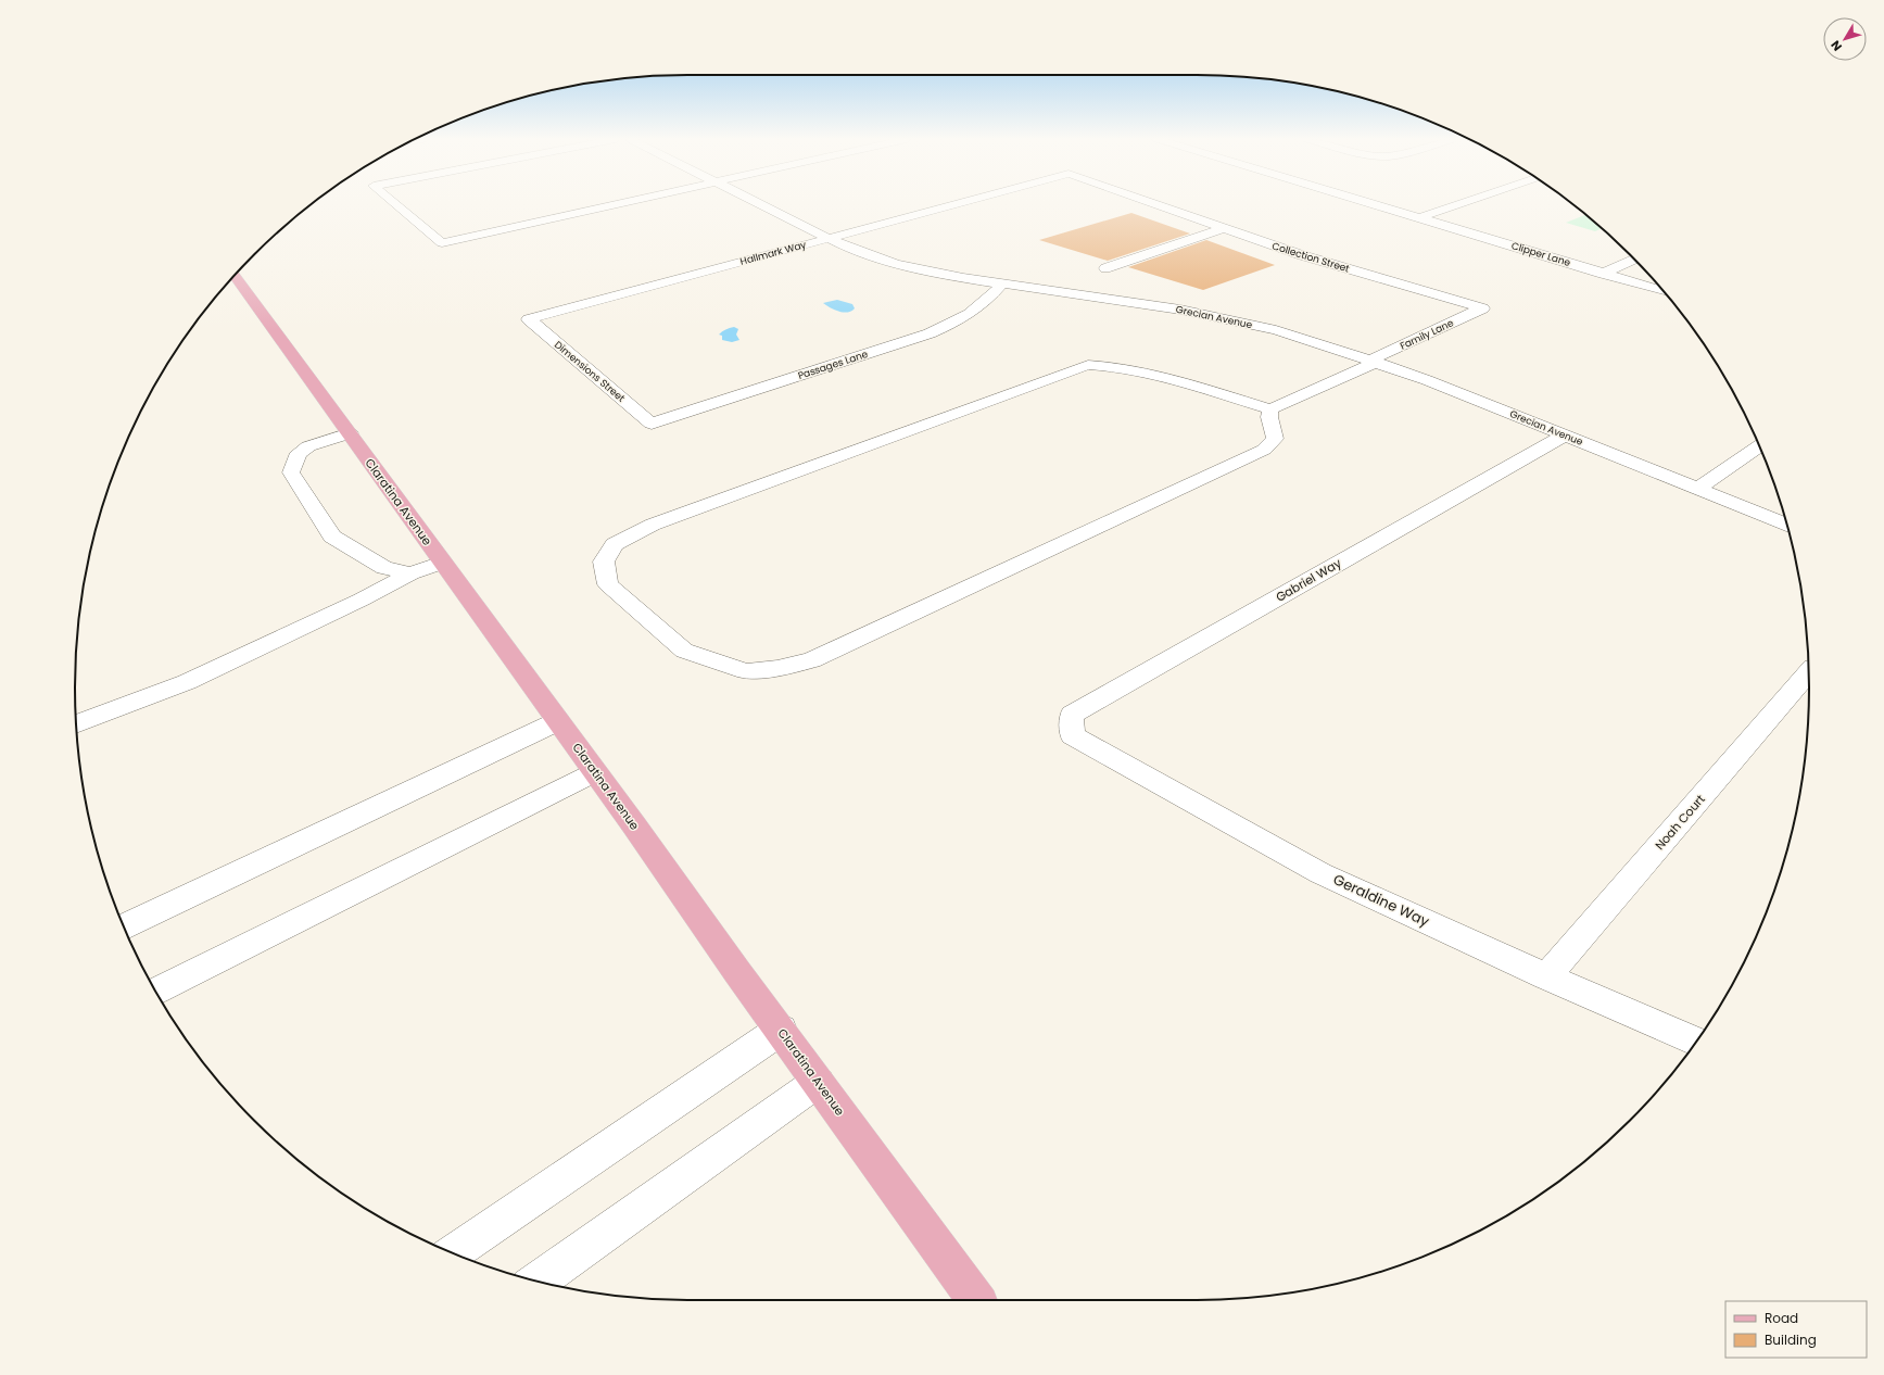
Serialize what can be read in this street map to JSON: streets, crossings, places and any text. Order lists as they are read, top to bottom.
{
  "streets": {
    "main road": ["Claratina Avenue"],
    "street": [
      "Hallmark Way",
      "Clipper Lane",
      "Collection Street",
      "Grecian Avenue",
      "Family Lane",
      "Passages Lane",
      "Dimensions Street",
      "Gabriel Way",
      "Noah Court",
      "Geraldine Way"
    ]
  },
  "crossings": [
    ["Hallmark Way", "Grecian Avenue"],
    ["Hallmark Way", "Dimensions Street"],
    ["Collection Street", "Family Lane"],
    ["Grecian Avenue", "Family Lane"],
    ["Grecian Avenue", "Passages Lane"],
    ["Grecian Avenue", "Gabriel Way"],
    ["Passages Lane", "Dimensions Street"],
    ["Gabriel Way", "Geraldine Way"],
    ["Noah Court", "Geraldine Way"]
  ],
  "legend": ["Road", "Building"],
  "north": "bottom left"
}
